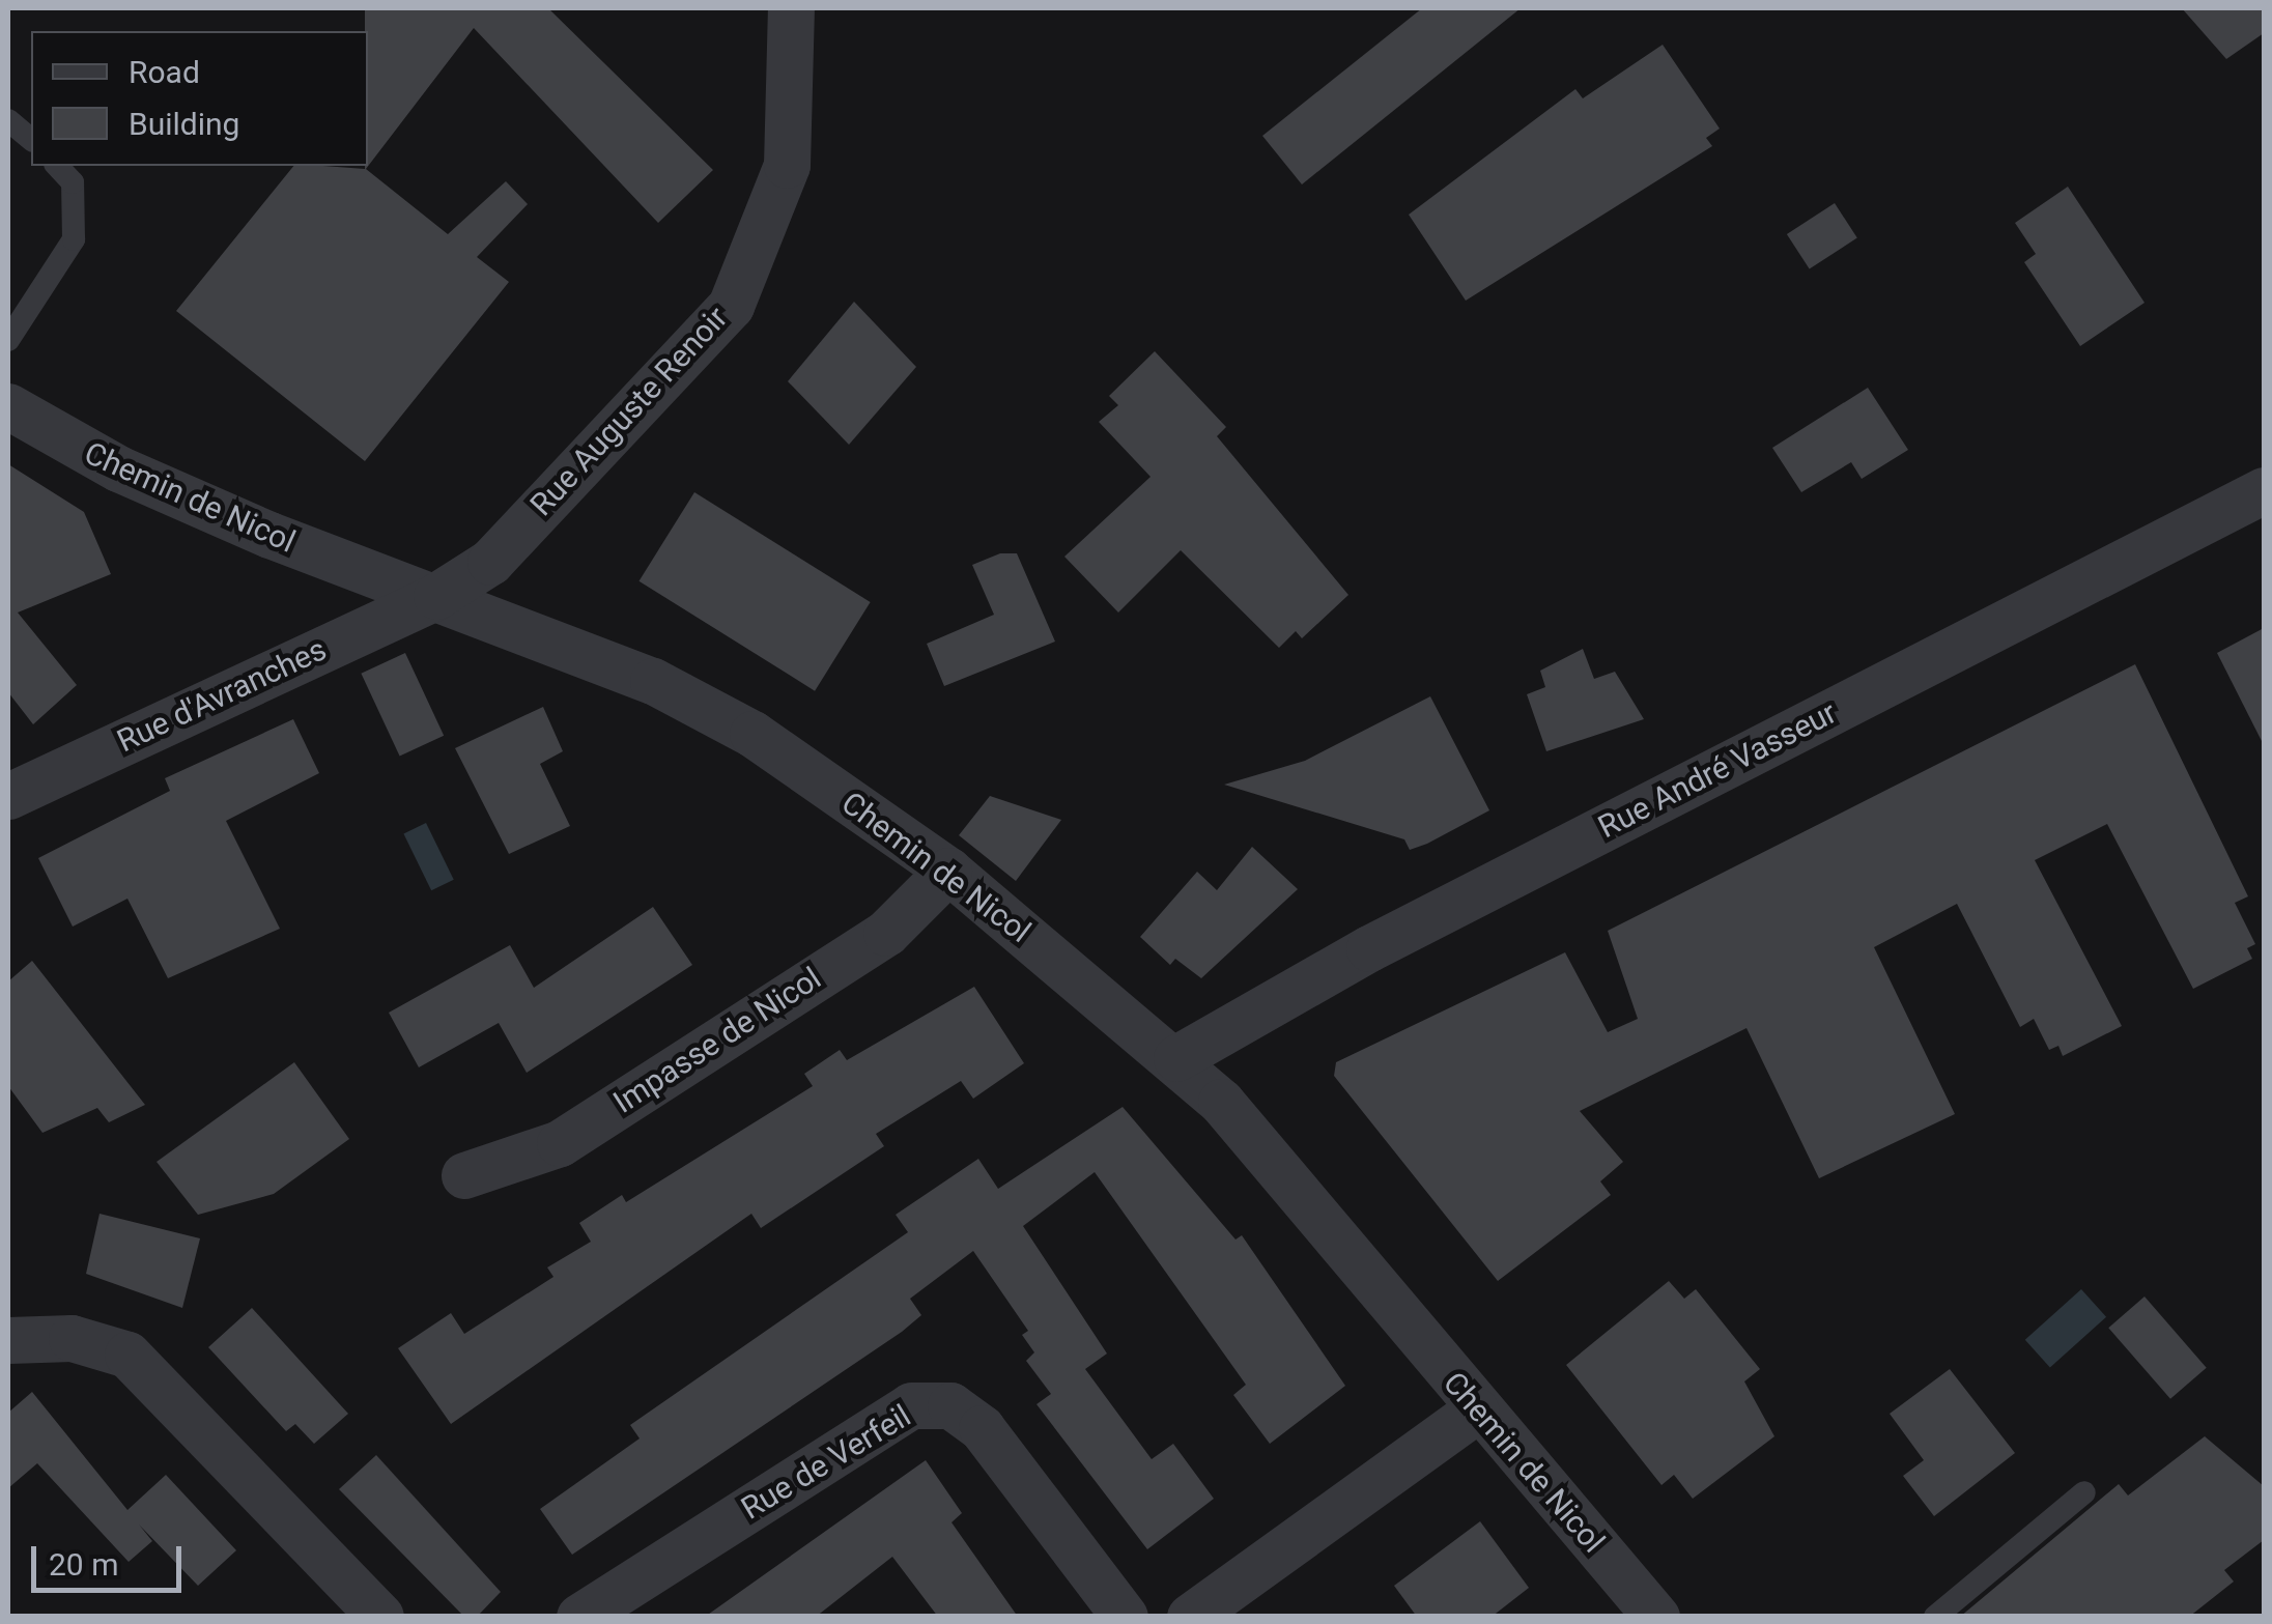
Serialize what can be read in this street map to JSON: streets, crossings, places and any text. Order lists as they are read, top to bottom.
{
  "streets": {
    "street": [
      "Rue Auguste Renoir",
      "Chemin de Nicol",
      "Rue d'Avranches",
      "Rue André Vasseur",
      "Impasse de Nicol",
      "Rue de Verfeil"
    ]
  },
  "crossings": [
    ["Rue Auguste Renoir", "Chemin de Nicol"],
    ["Rue Auguste Renoir", "Rue d'Avranches"],
    ["Chemin de Nicol", "Rue d'Avranches"],
    ["Chemin de Nicol", "Rue André Vasseur"],
    ["Chemin de Nicol", "Impasse de Nicol"]
  ],
  "legend": ["Road", "Building"],
  "scale_bar": "20 m"
}
